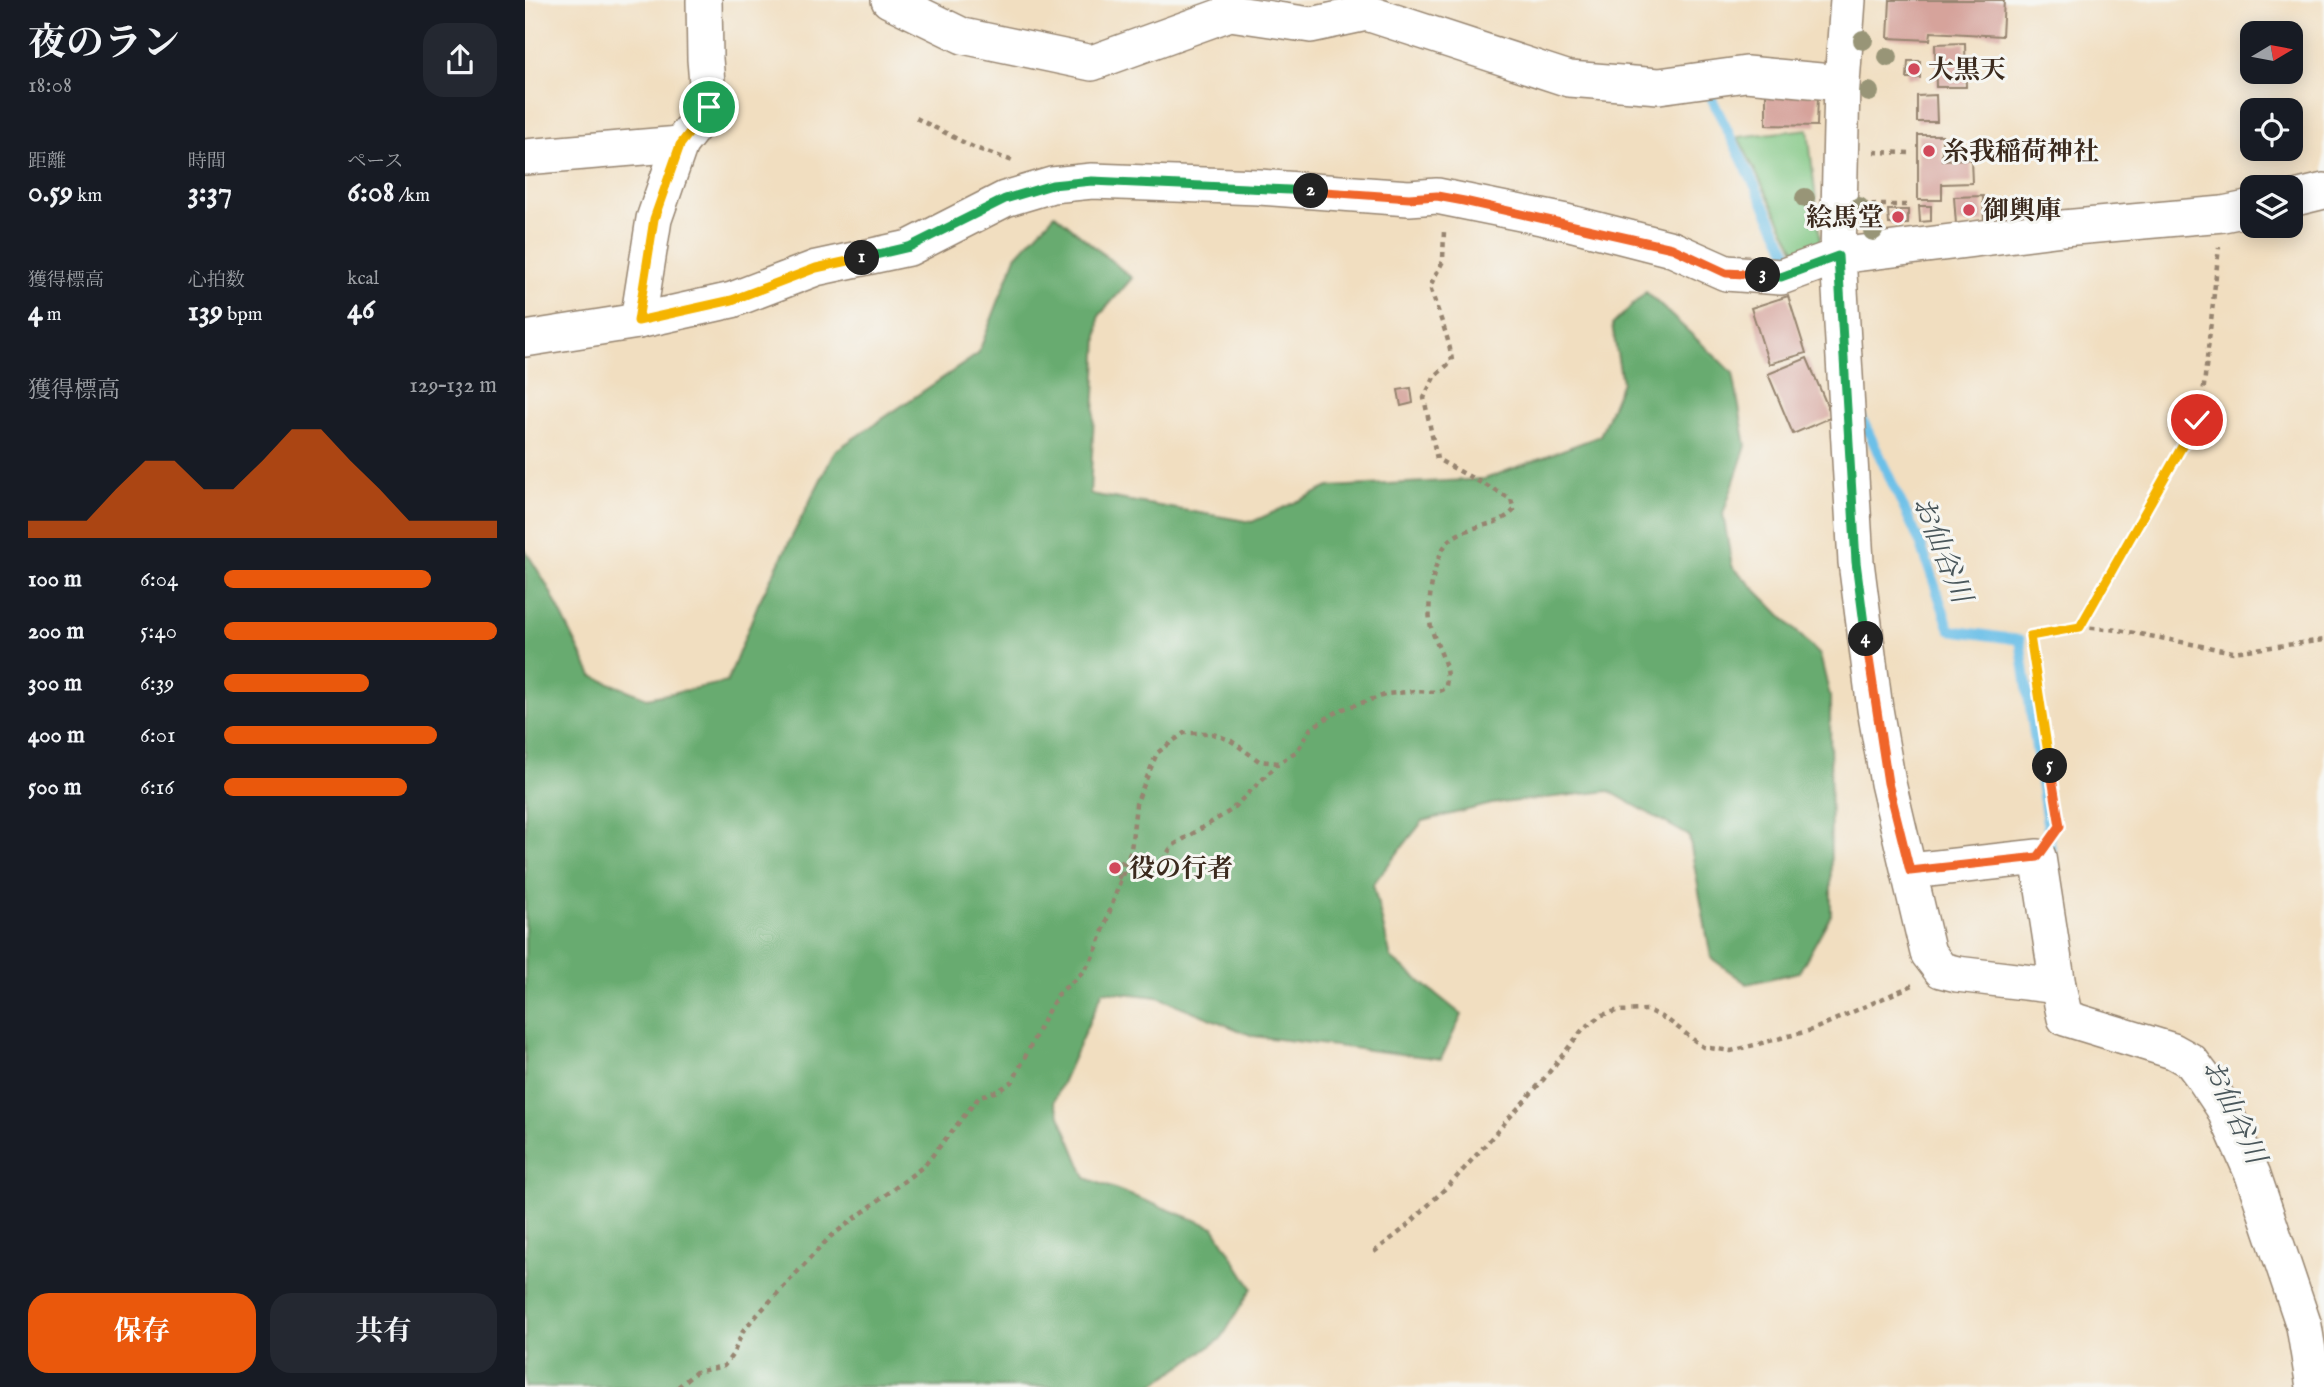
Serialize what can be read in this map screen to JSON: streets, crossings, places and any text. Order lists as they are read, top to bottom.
{
  "water": ["お仙谷川"],
  "places": [
    "大黒天",
    "糸我稲荷神社",
    "御輿庫",
    "絵馬堂",
    "役の行者"
  ],
  "north": "right",
  "page": {
    "heading": ["夜のラン", "18:08"],
    "stats": [
      ["距離", "0.59 km"],
      ["時間", "3:37"],
      ["ペース", "6:08 /km"],
      ["獲得標高", "4 m"],
      ["心拍数", "139 bpm"],
      ["kcal", "46"]
    ],
    "pins": [
      "2",
      "1",
      "3",
      "4",
      "5"
    ],
    "chart": ["獲得標高", "129–132 m"],
    "list": [
      {
        "name": "100 m",
        "note": "6:04"
      },
      {
        "name": "200 m",
        "note": "5:40"
      },
      {
        "name": "300 m",
        "note": "6:39"
      },
      {
        "name": "400 m",
        "note": "6:01"
      },
      {
        "name": "500 m",
        "note": "6:16"
      }
    ],
    "buttons": ["保存", "共有"]
  }
}
